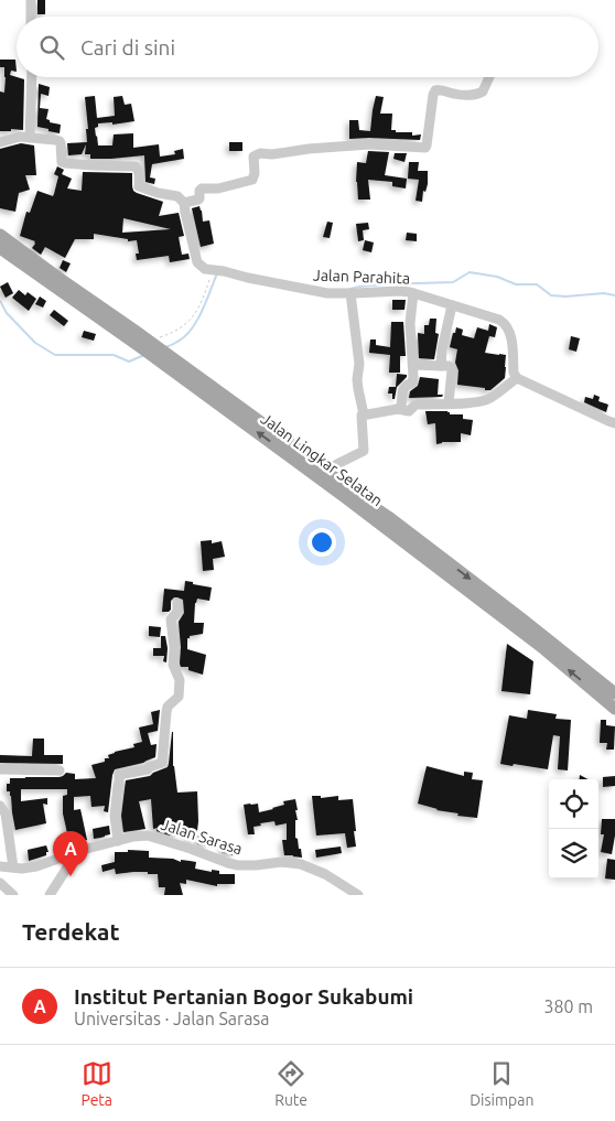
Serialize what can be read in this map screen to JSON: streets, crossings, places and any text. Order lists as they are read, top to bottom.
{
  "streets": {
    "main road": ["Jalan Lingkar Selatan"],
    "street": ["Jalan Parahita", "Jalan Sarasa"]
  },
  "page": {
    "search": "Cari di sini",
    "pins": "A",
    "heading": "Terdekat",
    "list": [
      {
        "mark": "A",
        "name": "Institut Pertanian Bogor Sukabumi",
        "note": "Universitas · Jalan Sarasa",
        "value": "380 m"
      }
    ],
    "nav": ["Peta", "Rute", "Disimpan"]
  }
}
